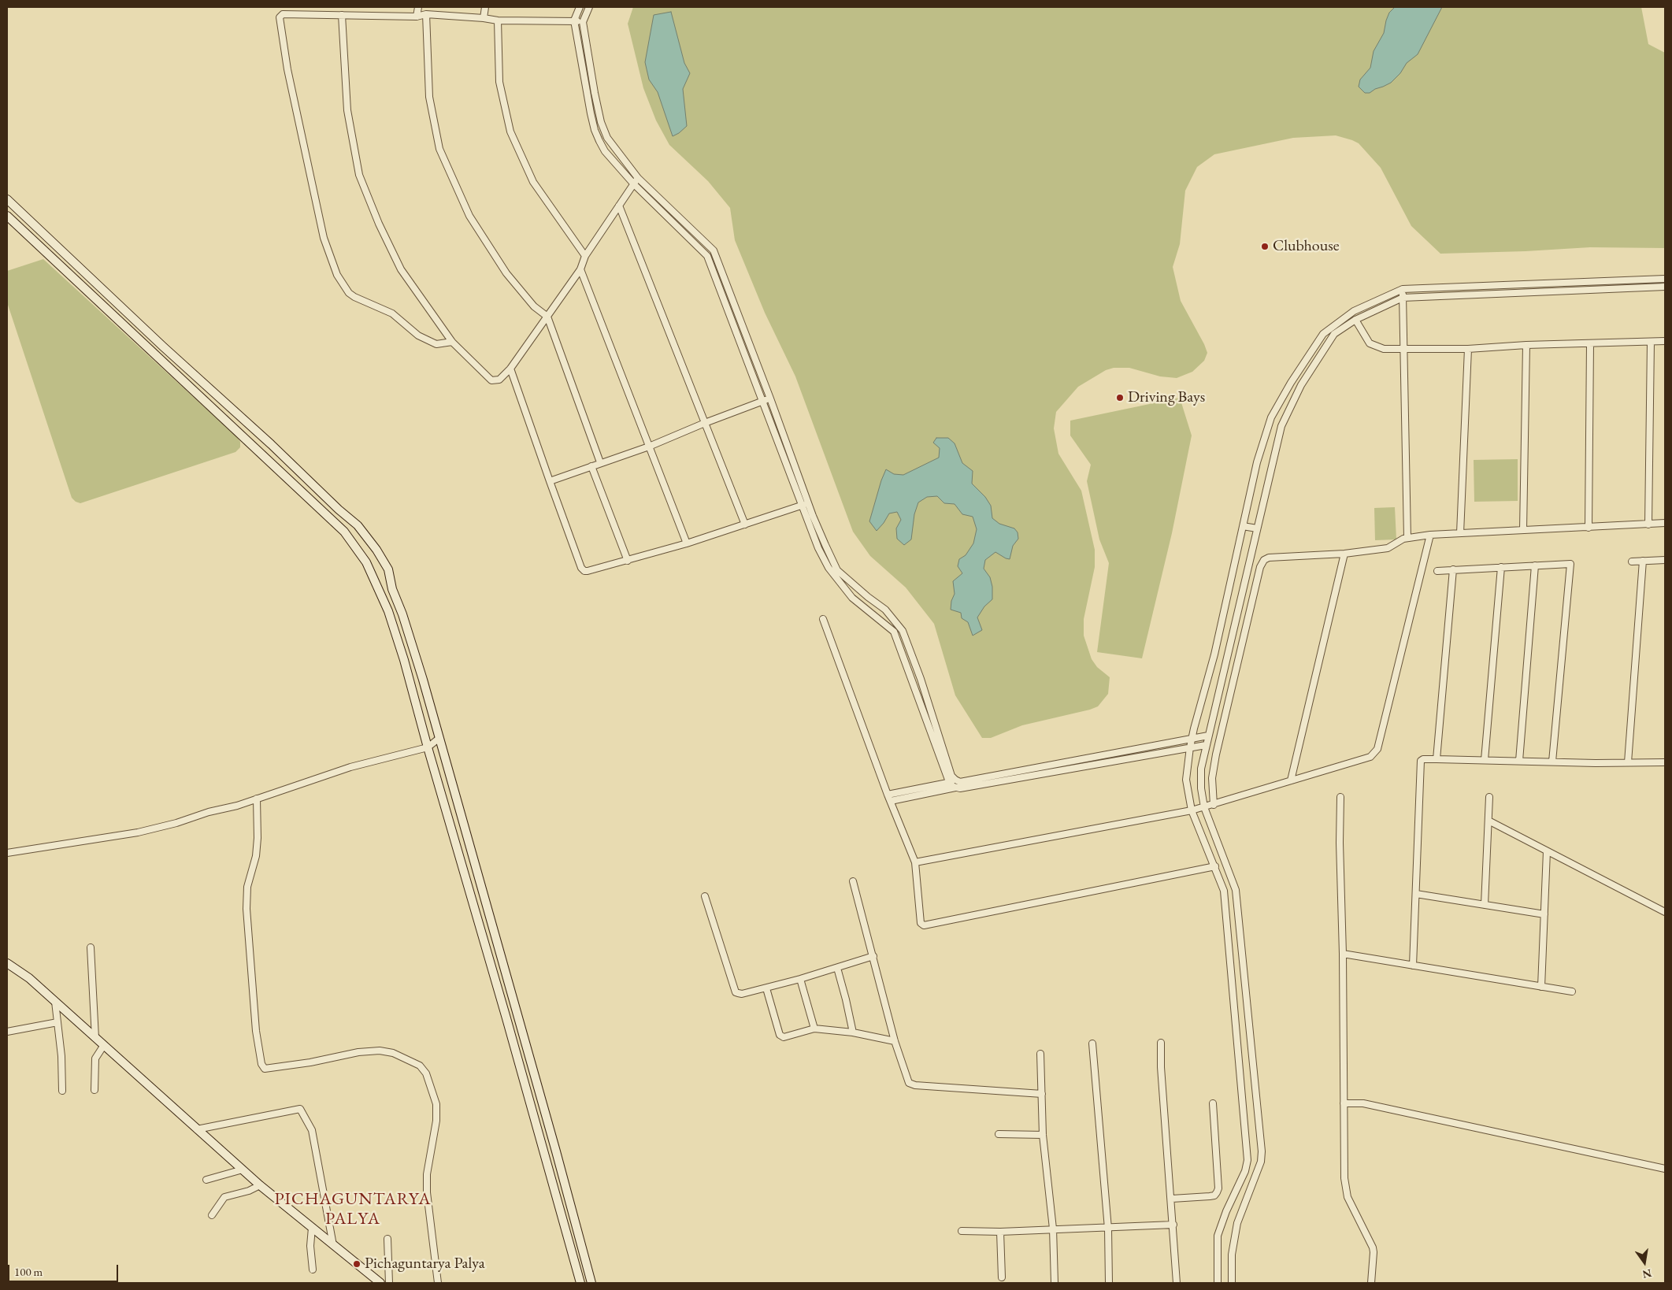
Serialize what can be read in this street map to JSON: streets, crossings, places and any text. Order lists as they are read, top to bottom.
{
  "districts": ["PICHAGUNTARYA PALYA"],
  "places": ["Clubhouse", "Driving Bays", "Pichaguntarya Palya"],
  "scale_bar": "100 m",
  "north": "bottom"
}
